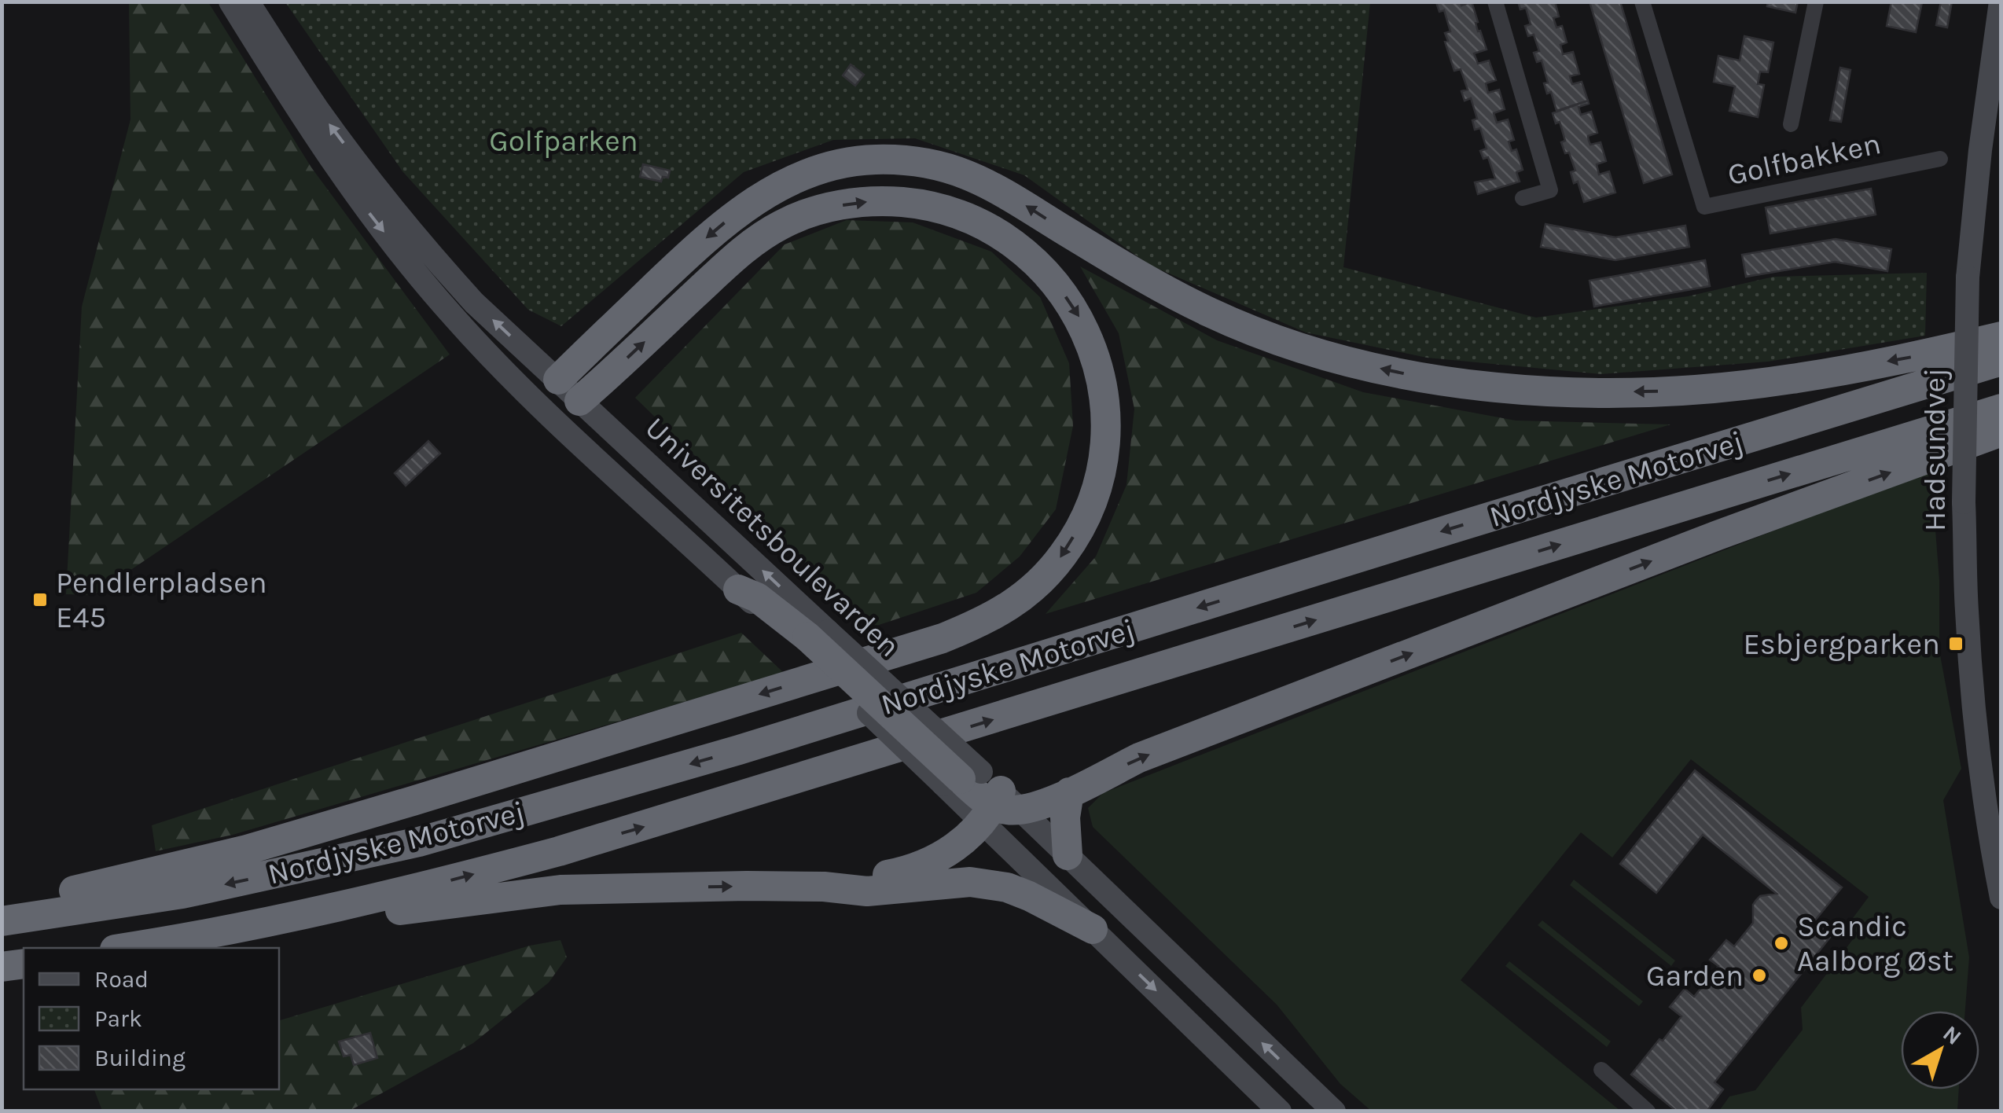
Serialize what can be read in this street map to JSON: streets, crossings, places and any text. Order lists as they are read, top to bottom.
{
  "streets": {
    "highway": ["Nordjyske Motorvej"],
    "main road": ["Hadsundvej", "Universitetsboulevarden"],
    "street": ["Golfbakken"]
  },
  "parks": ["Golfparken"],
  "places": {
    "transit": ["Pendlerpladsen E45", "Esbjergparken"],
    "other": ["Scandic Aalborg Øst", "Garden"]
  },
  "legend": ["Road", "Park", "Building"],
  "north": "top right"
}
